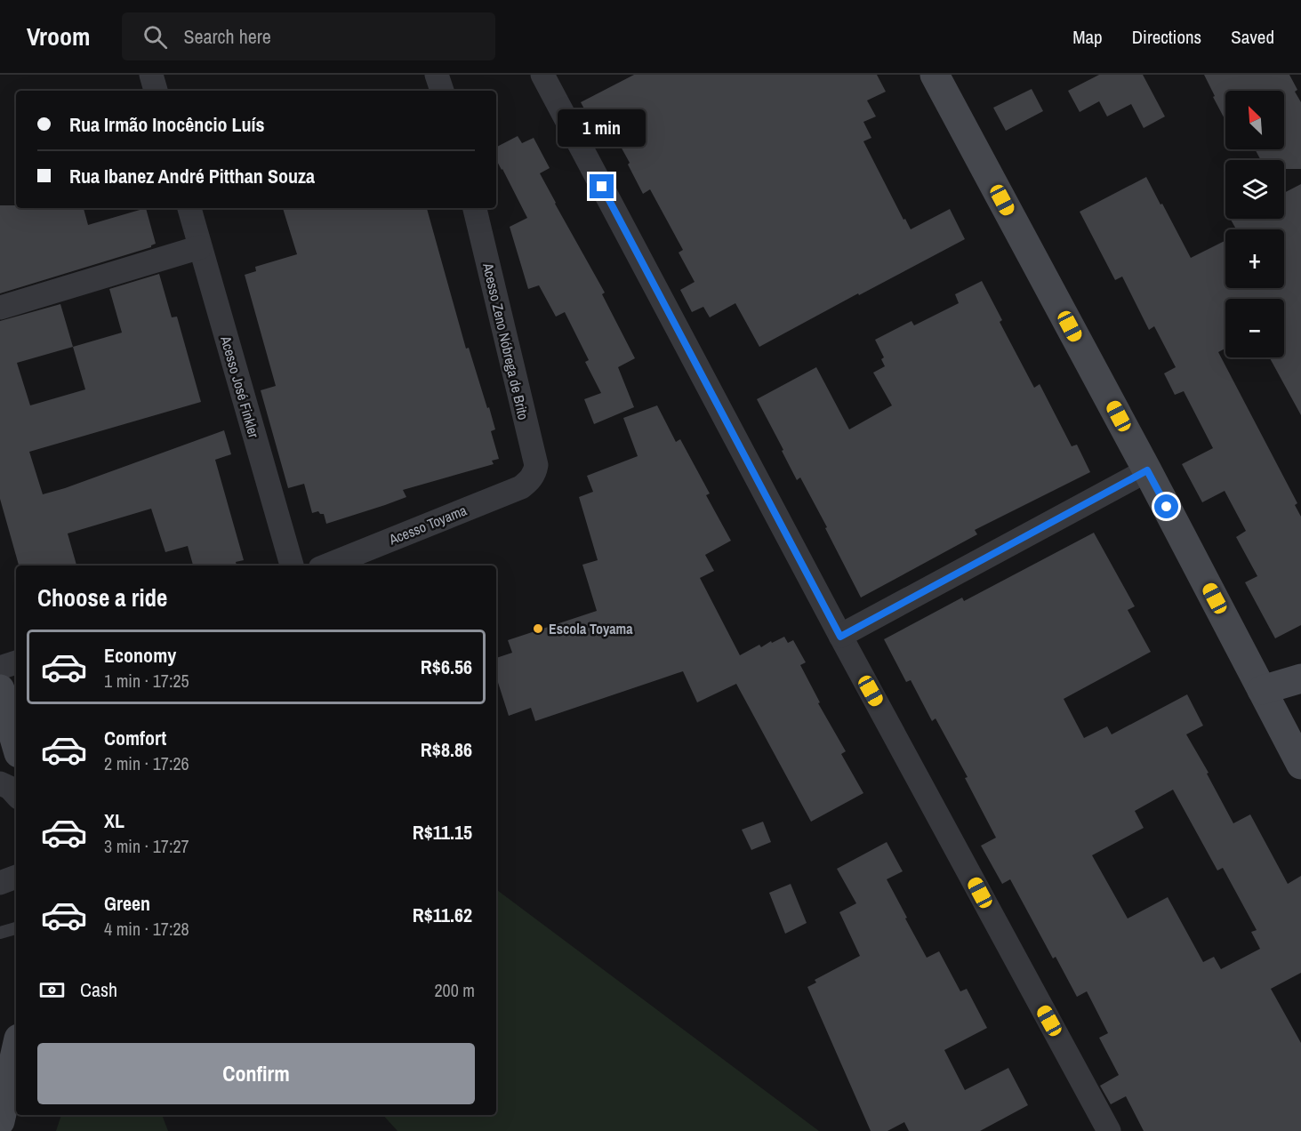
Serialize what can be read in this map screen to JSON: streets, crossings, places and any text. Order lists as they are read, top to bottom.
{
  "streets": {
    "street": ["Acesso Zeno Nóbrega de Brito", "Acesso José Finkler", "Acesso Toyama"]
  },
  "crossings": [
    ["Acesso Zeno Nóbrega de Brito", "Acesso Toyama"]
  ],
  "places": ["Escola Toyama"],
  "north": "top left",
  "page": {
    "header": "Vroom",
    "search": "Search here",
    "nav": ["Map", "Directions", "Saved"],
    "map_buttons": ["+", "−"],
    "banner": ["Rua Irmão Inocêncio Luís", "Rua Ibanez André Pitthan Souza"],
    "bubble": "1 min",
    "heading": "Choose a ride",
    "list": [
      {
        "name": "Economy",
        "note": "1 min · 17:25",
        "value": "R$6.56"
      },
      {
        "name": "Comfort",
        "note": "2 min · 17:26",
        "value": "R$8.86"
      },
      {
        "name": "XL",
        "note": "3 min · 17:27",
        "value": "R$11.15"
      },
      {
        "name": "Green",
        "note": "4 min · 17:28",
        "value": "R$11.62"
      }
    ],
    "pay": ["Cash", "200 m"],
    "buttons": "Confirm"
  }
}
